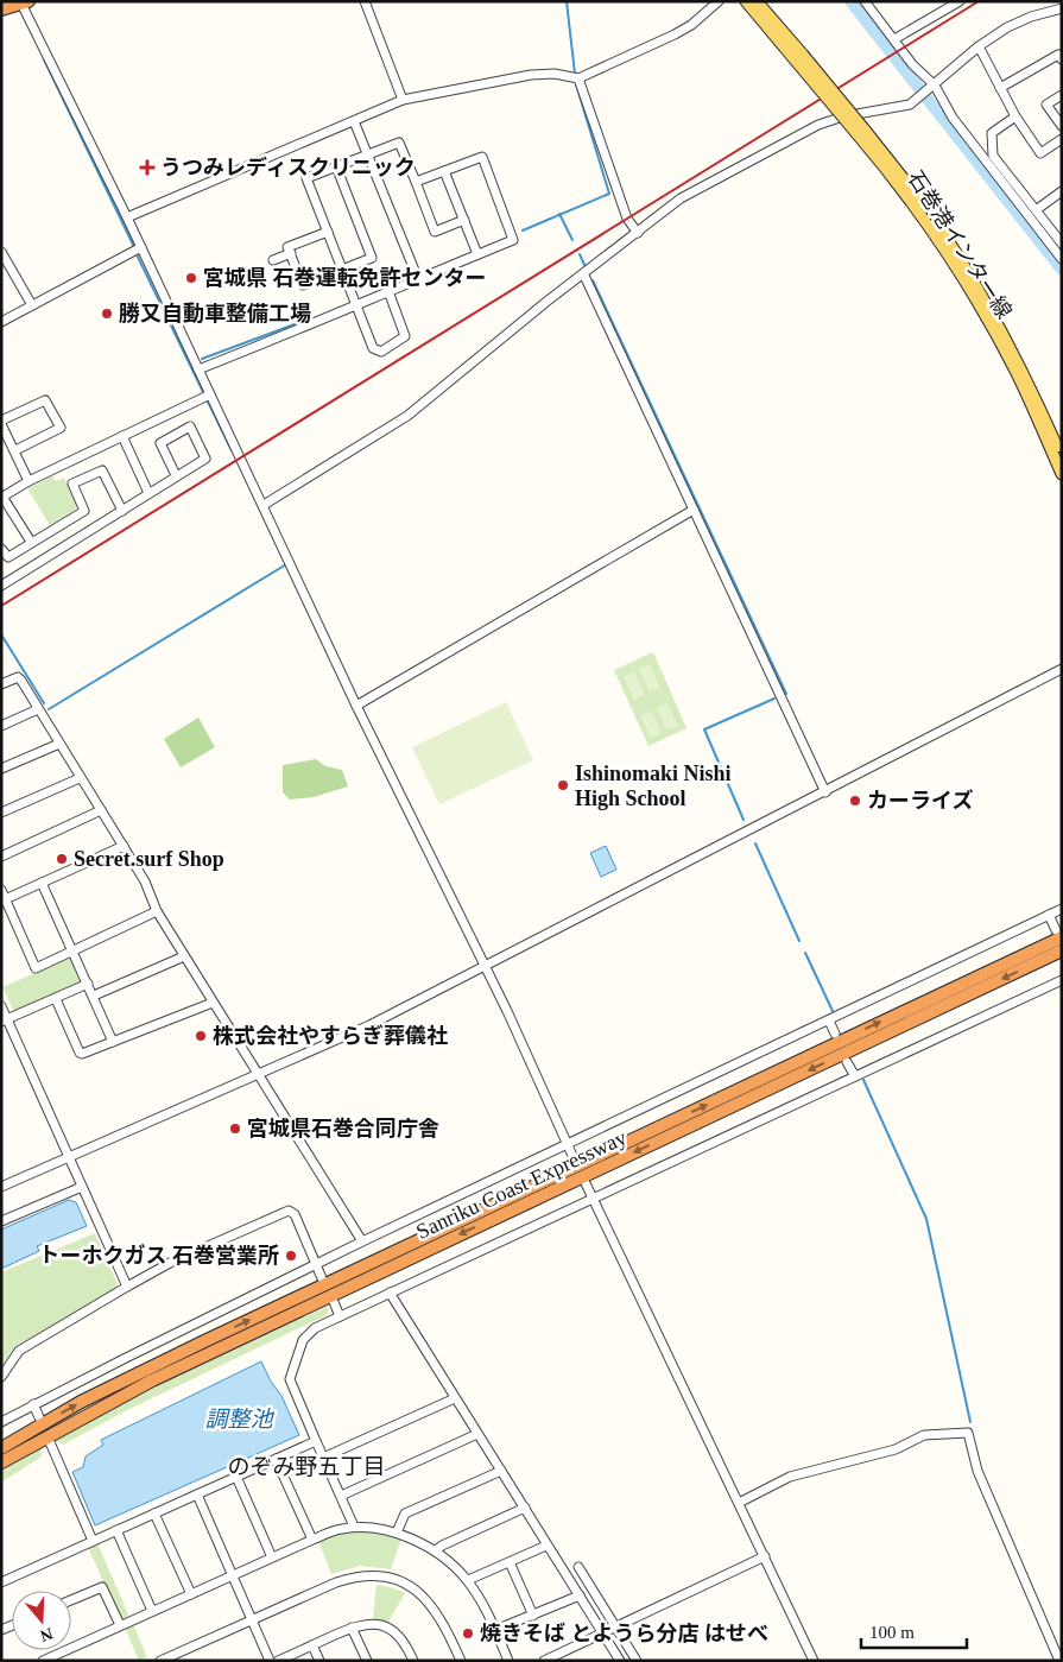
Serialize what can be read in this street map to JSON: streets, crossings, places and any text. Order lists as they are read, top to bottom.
{
  "streets": {
    "highway": ["Sanriku Coast Expressway"],
    "main road": ["石巻港インター線"]
  },
  "districts": ["のぞみ野五丁目"],
  "water": ["調整池"],
  "places": {
    "health": ["うつみレディスクリニック"],
    "other": [
      "宮城県 石巻運転免許センター",
      "勝又自動車整備工場",
      "Ishinomaki Nishi High School",
      "カーライズ",
      "Secret.surf Shop",
      "株式会社やすらぎ葬儀社",
      "宮城県石巻合同庁舎",
      "トーホクガス 石巻営業所",
      "焼きそば とようら分店 はせべ"
    ]
  },
  "scale_bar": "100 m",
  "north": "bottom"
}
